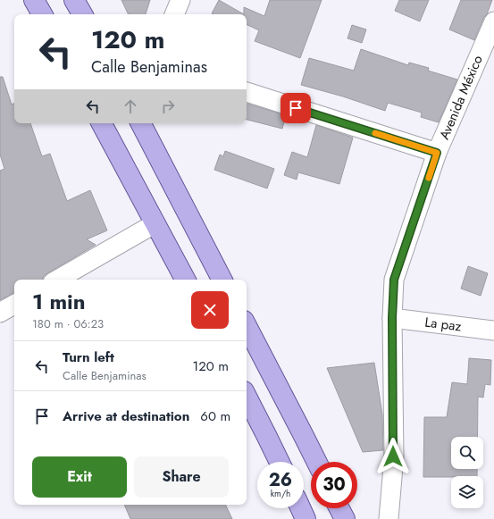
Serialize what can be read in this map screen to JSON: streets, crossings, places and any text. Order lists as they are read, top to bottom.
{
  "streets": {
    "street": ["Avenida México", "La paz"]
  },
  "crossings": [
    ["Avenida México", "La paz"]
  ],
  "page": {
    "turn": ["120 m", "Calle Benjaminas"],
    "heading": ["1 min", "180 m · 06:23"],
    "list": [
      {
        "name": "Turn left",
        "note": "Calle Benjaminas",
        "value": "120 m"
      },
      {
        "name": "Arrive at destination",
        "value": "60 m"
      }
    ],
    "buttons": ["Exit", "Share"],
    "speed": "26 km/h",
    "limit": "30"
  }
}
